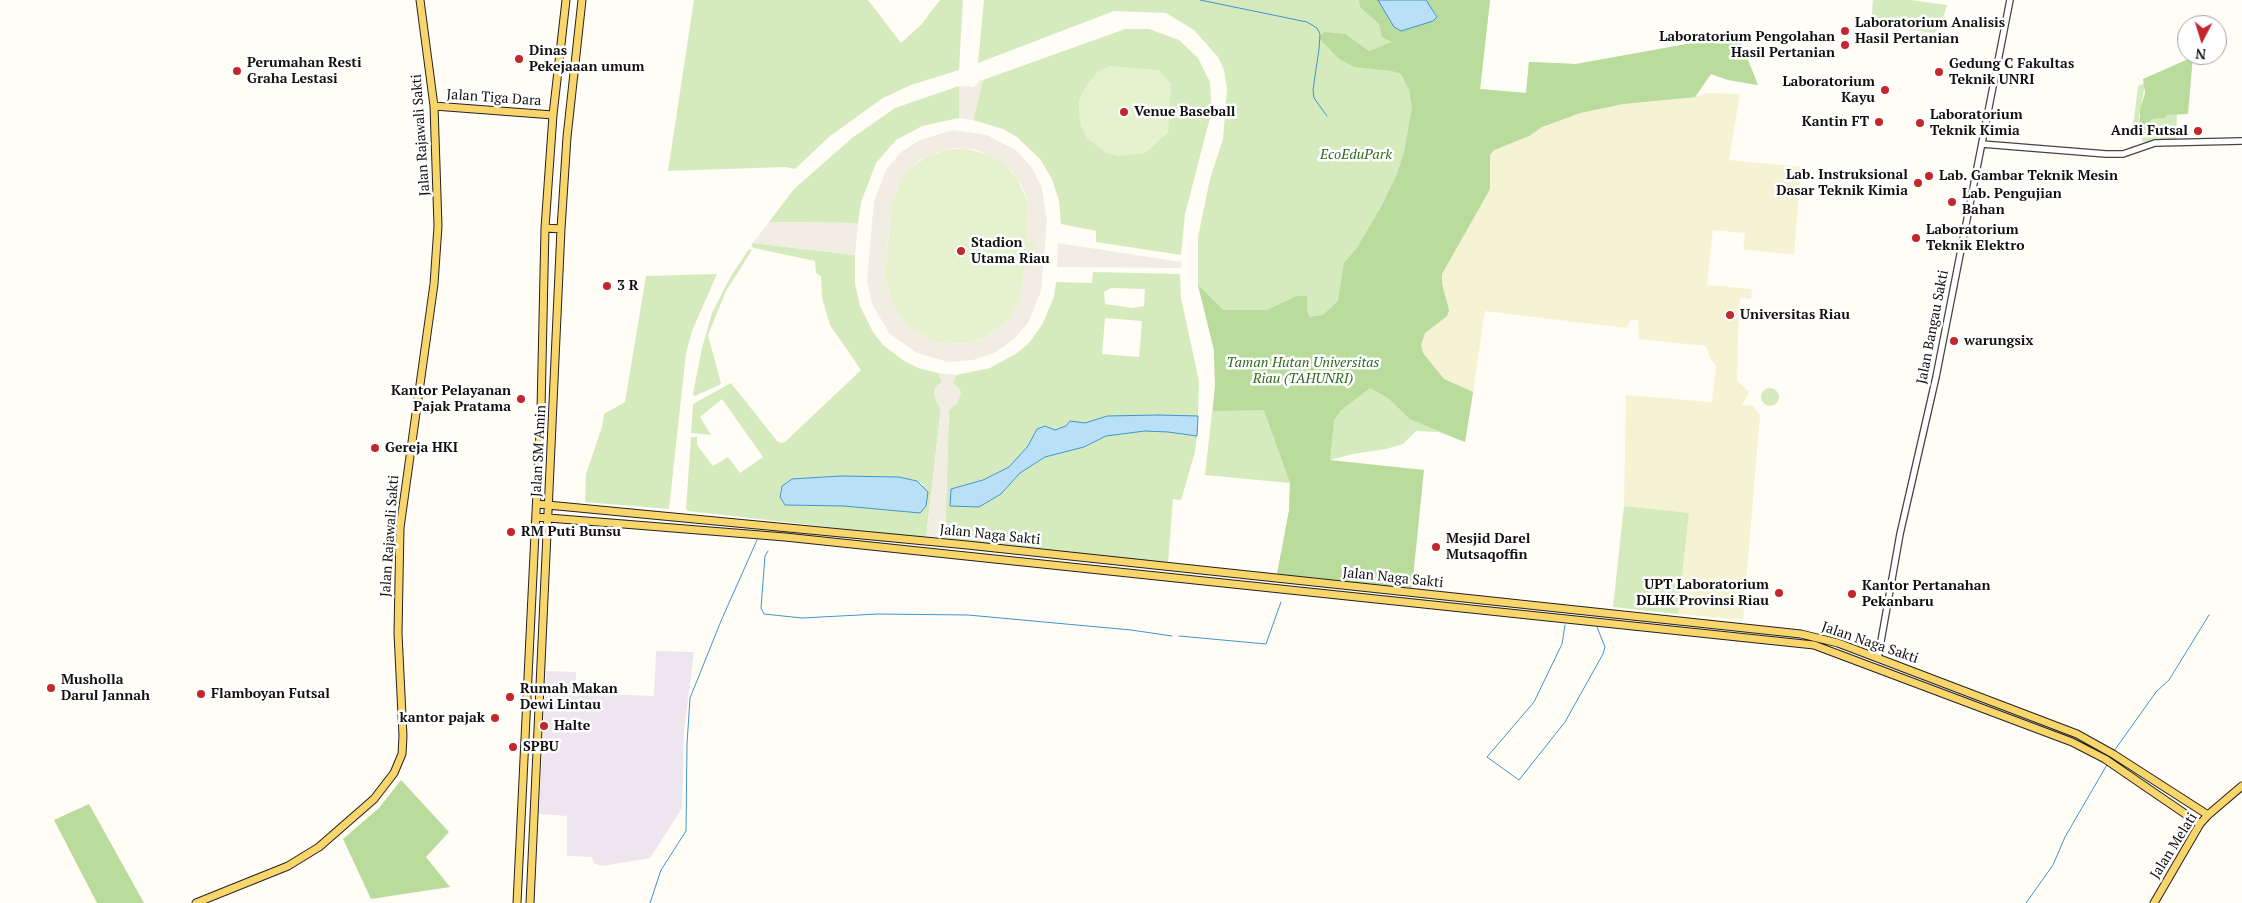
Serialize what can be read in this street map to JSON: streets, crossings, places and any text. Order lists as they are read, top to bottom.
{
  "streets": {
    "main road": [
      "Jalan Tiga Dara",
      "Jalan Rajawali Sakti",
      "Jalan SM Amin",
      "Jalan Naga Sakti",
      "Jalan Melati"
    ],
    "street": ["Jalan Bangau Sakti"]
  },
  "crossings": [
    ["Jalan Tiga Dara", "Jalan Rajawali Sakti"],
    ["Jalan Tiga Dara", "Jalan SM Amin"],
    ["Jalan Bangau Sakti", "Jalan Naga Sakti"],
    ["Jalan SM Amin", "Jalan Naga Sakti"],
    ["Jalan Naga Sakti", "Jalan Melati"]
  ],
  "parks": ["EcoEduPark", "Taman Hutan Universitas Riau (TAHUNRI)"],
  "places": [
    "Laboratorium Analisis Hasil Pertanian",
    "Laboratorium Pengolahan Hasil Pertanian",
    "Dinas Pekejaaan umum",
    "Perumahan Resti Graha Lestasi",
    "Gedung C Fakultas Teknik UNRI",
    "Laboratorium Kayu",
    "Venue Baseball",
    "Kantin FT",
    "Laboratorium Teknik Kimia",
    "Andi Futsal",
    "Lab. Gambar Teknik Mesin",
    "Lab. Instruksional Dasar Teknik Kimia",
    "Lab. Pengujian Bahan",
    "Laboratorium Teknik Elektro",
    "Stadion Utama Riau",
    "3 R",
    "Universitas Riau",
    "warungsix",
    "Kantor Pelayanan Pajak Pratama",
    "Gereja HKI",
    "RM Puti Bunsu",
    "Mesjid Darel Mutsaqoffin",
    "UPT Laboratorium DLHK Provinsi Riau",
    "Kantor Pertanahan Pekanbaru",
    "Musholla Darul Jannah",
    "Flamboyan Futsal",
    "Rumah Makan Dewi Lintau",
    "kantor pajak",
    "Halte",
    "SPBU"
  ],
  "north": "bottom"
}
